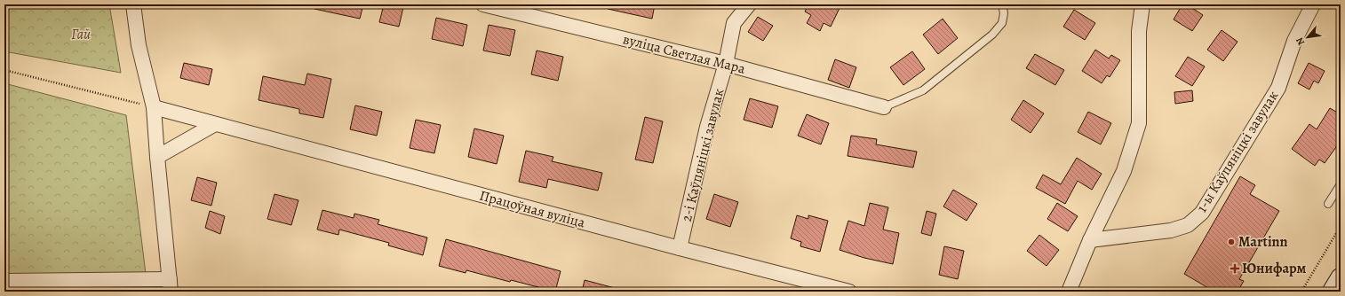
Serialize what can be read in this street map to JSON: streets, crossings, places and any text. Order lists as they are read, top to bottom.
{
  "streets": {
    "street": [
      "вуліца Светлая Мара",
      "1-ы Каўпяніцкі завулак",
      "2-і Каўпяніцкі завулак",
      "Працоўная вуліца"
    ]
  },
  "crossings": [
    ["вуліца Светлая Мара", "2-і Каўпяніцкі завулак"],
    ["2-і Каўпяніцкі завулак", "Працоўная вуліца"]
  ],
  "parks": ["Гай"],
  "places": {
    "other": ["Martinn"],
    "health": ["Юнифарм"]
  },
  "north": "bottom left"
}
